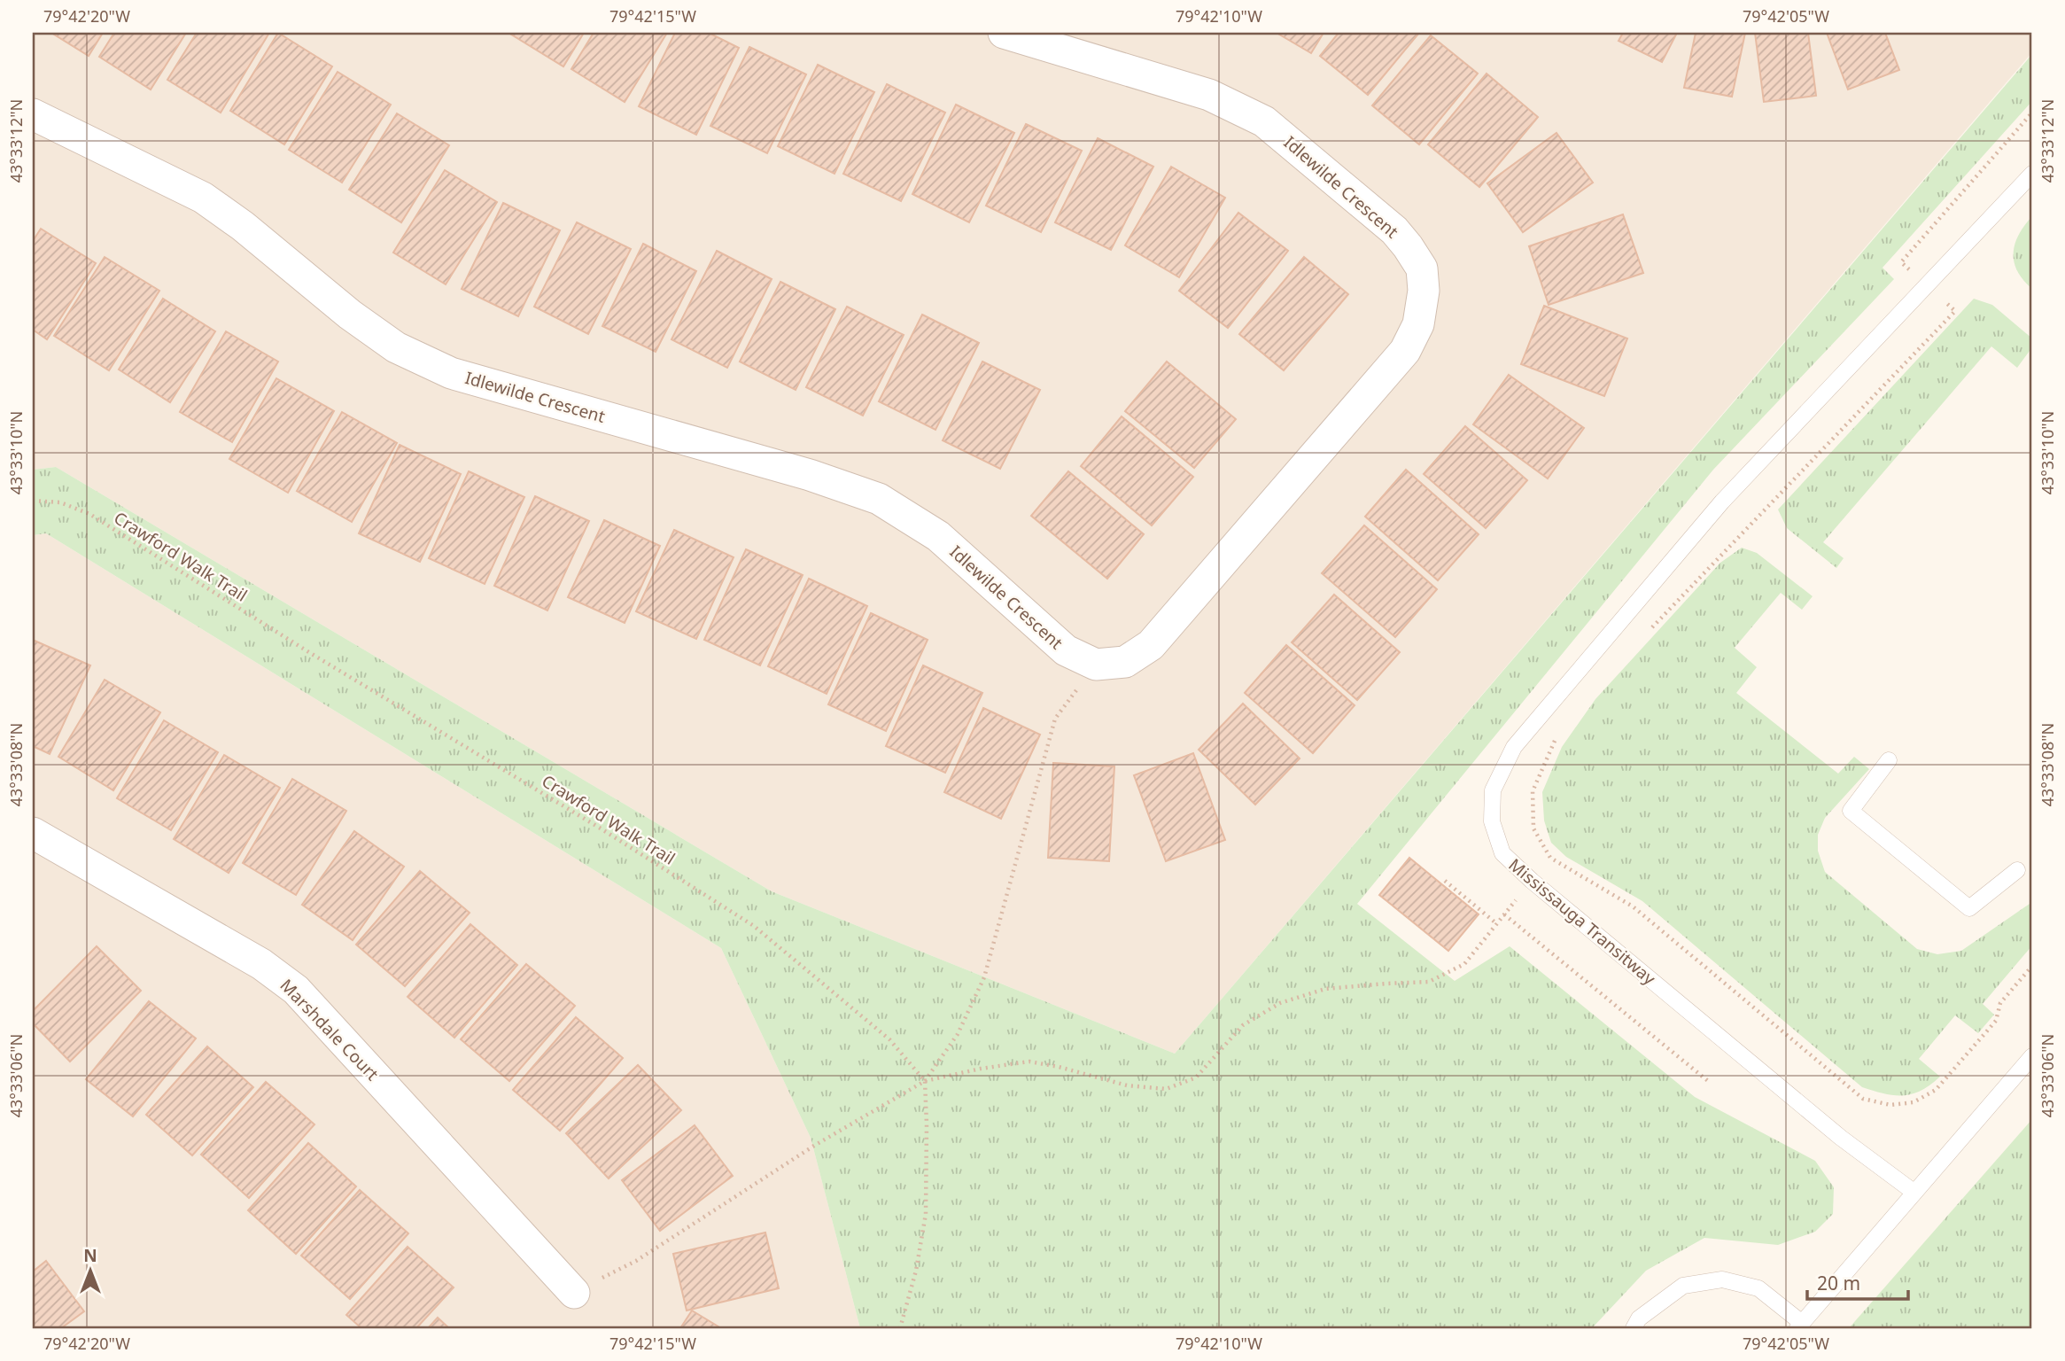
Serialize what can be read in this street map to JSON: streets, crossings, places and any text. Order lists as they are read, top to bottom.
{
  "streets": {
    "street": ["Idlewilde Crescent", "Marshdale Court"],
    "lane": ["Mississauga Transitway"],
    "path": ["Crawford Walk Trail"]
  },
  "scale_bar": "20 m",
  "north": "top",
  "coordinates": [
    "79°42'20\"W",
    "79°42'15\"W",
    "79°42'10\"W",
    "79°42'05\"W",
    "43°33'12\"N",
    "43°33'10\"N",
    "43°33'08\"N",
    "43°33'06\"N"
  ]
}
